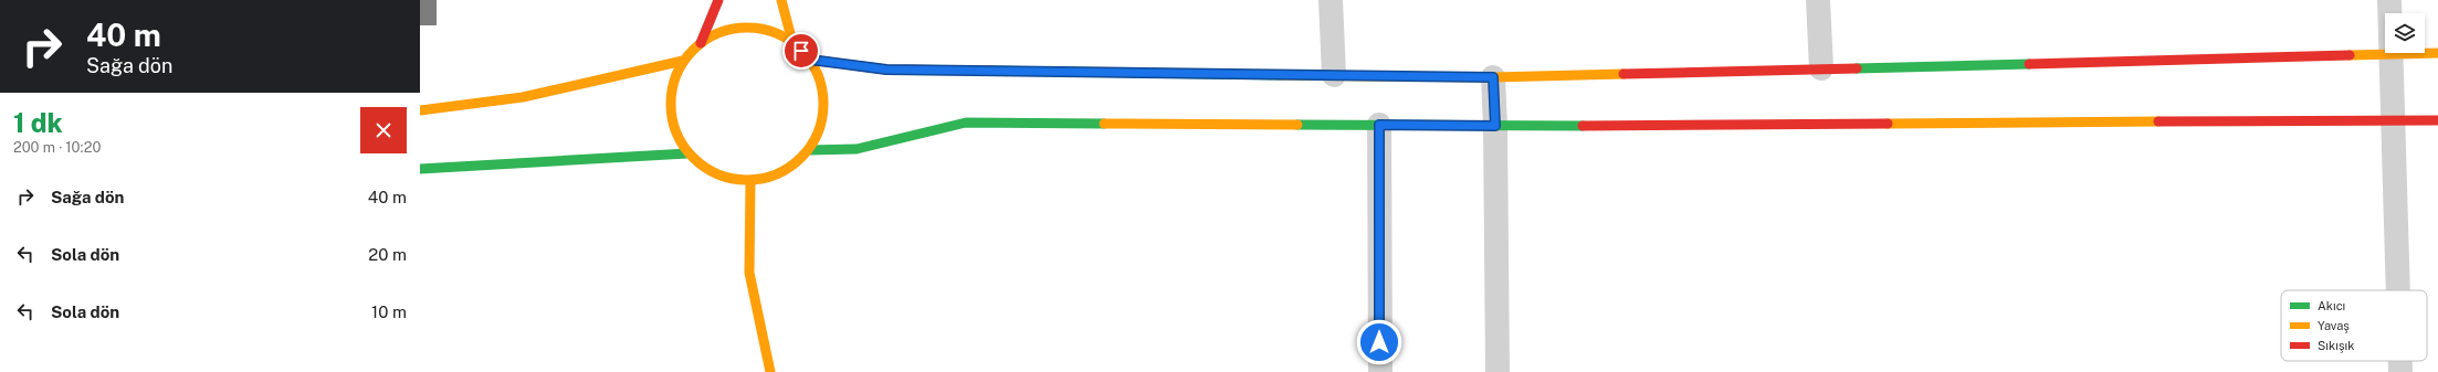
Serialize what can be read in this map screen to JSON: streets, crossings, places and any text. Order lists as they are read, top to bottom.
{
  "legend": ["Akıcı", "Yavaş", "Sıkışık"],
  "page": {
    "turn": ["40 m", "Sağa dön"],
    "heading": ["1 dk", "200 m · 10:20"],
    "list": [
      {
        "name": "Sağa dön",
        "value": "40 m"
      },
      {
        "name": "Sola dön",
        "value": "20 m"
      },
      {
        "name": "Sola dön",
        "value": "10 m"
      }
    ]
  }
}
